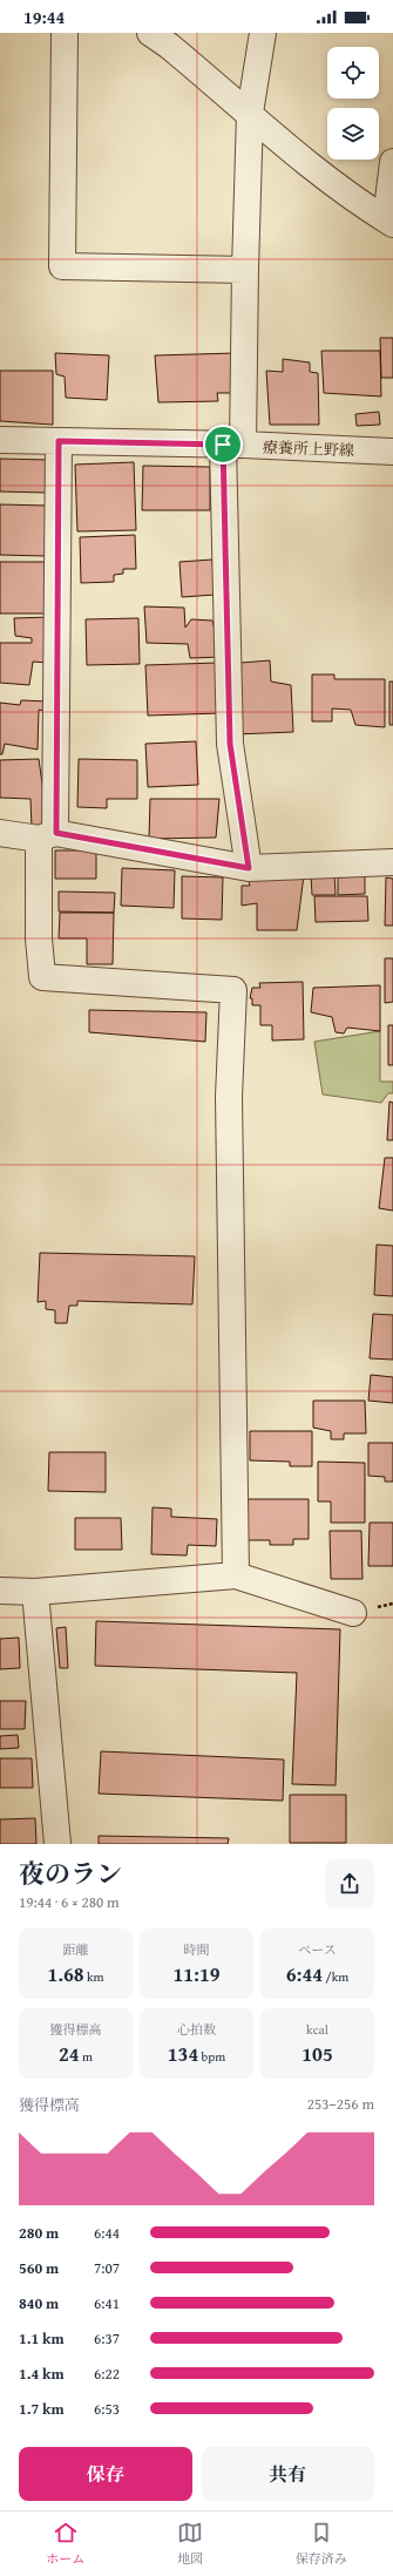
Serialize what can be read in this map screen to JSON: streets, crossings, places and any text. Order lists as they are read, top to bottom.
{
  "streets": {
    "street": ["療養所上野線"]
  },
  "page": {
    "status": "19:44",
    "heading": ["夜のラン", "19:44 · 6 × 280 m"],
    "stats": [
      ["距離", "1.68 km"],
      ["時間", "11:19"],
      ["ペース", "6:44 /km"],
      ["獲得標高", "24 m"],
      ["心拍数", "134 bpm"],
      ["kcal", "105"]
    ],
    "chart": ["獲得標高", "253–256 m"],
    "list": [
      {
        "name": "280 m",
        "note": "6:44"
      },
      {
        "name": "560 m",
        "note": "7:07"
      },
      {
        "name": "840 m",
        "note": "6:41"
      },
      {
        "name": "1.1 km",
        "note": "6:37"
      },
      {
        "name": "1.4 km",
        "note": "6:22"
      },
      {
        "name": "1.7 km",
        "note": "6:53"
      }
    ],
    "buttons": ["保存", "共有"],
    "tabs": ["ホーム", "地図", "保存済み"]
  }
}
